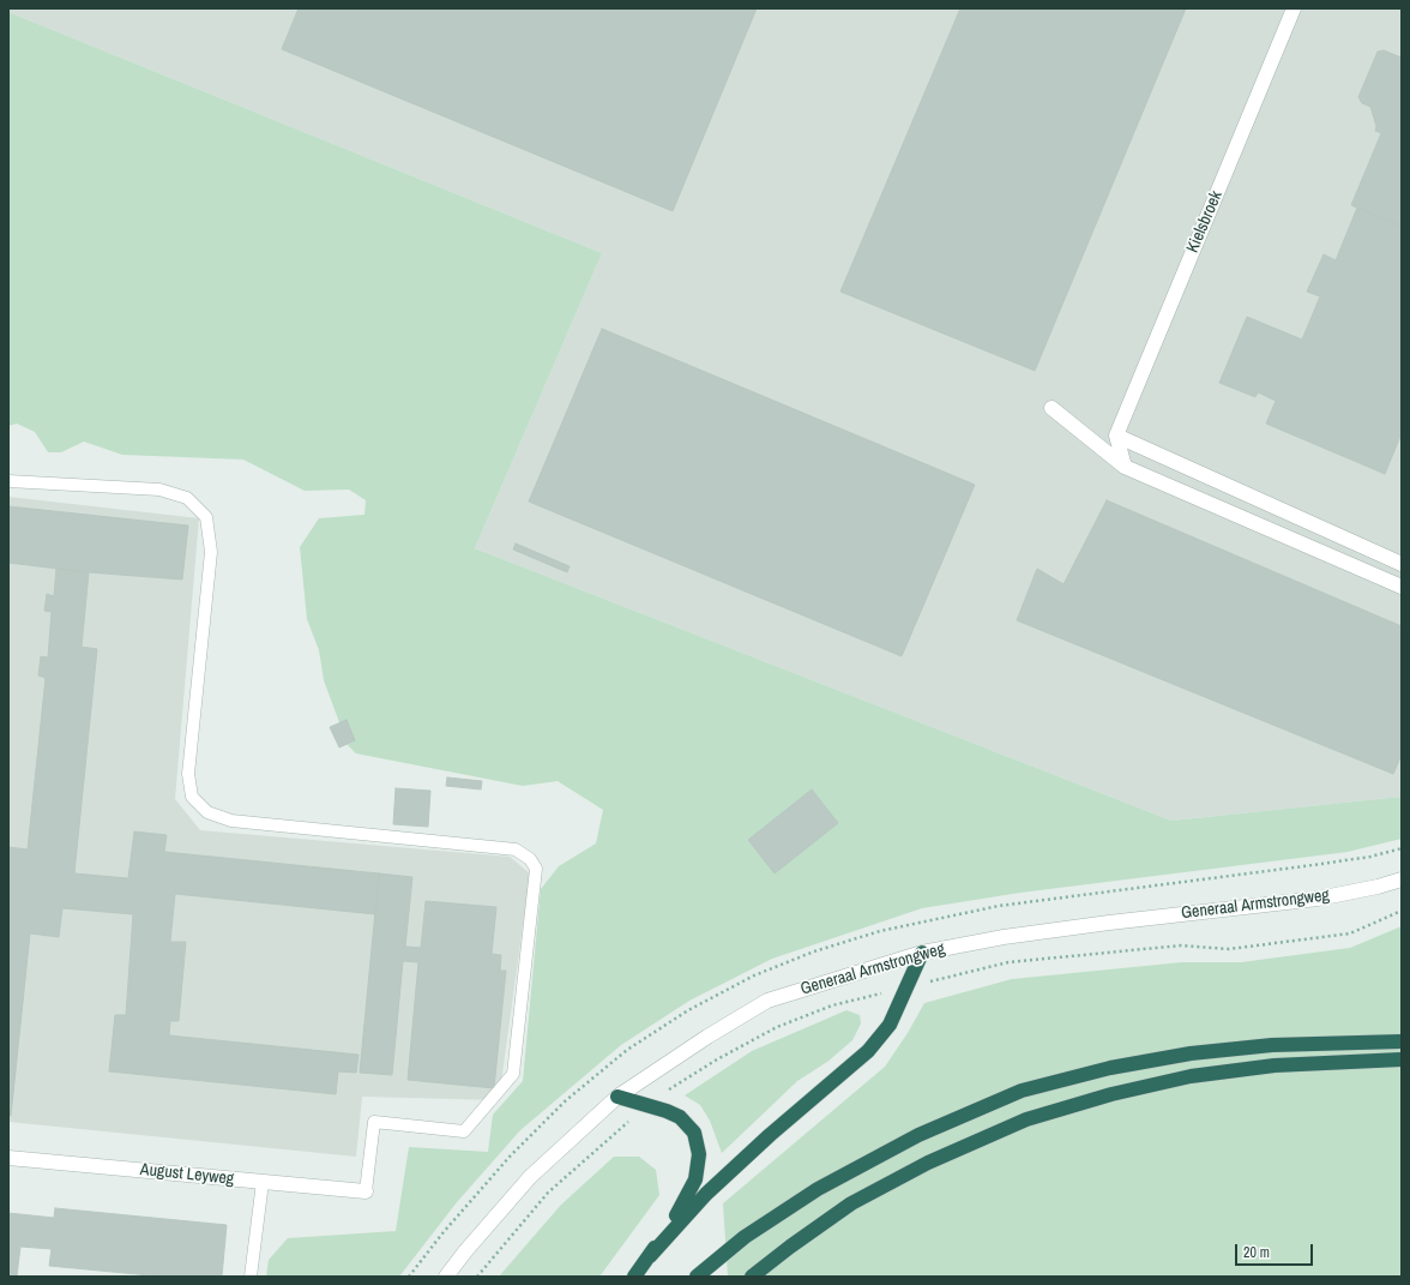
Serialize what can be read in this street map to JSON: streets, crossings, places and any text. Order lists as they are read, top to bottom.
{
  "streets": {
    "street": ["Kielsbroek", "Generaal Armstrongweg", "August Leyweg"]
  },
  "scale_bar": "20 m"
}
